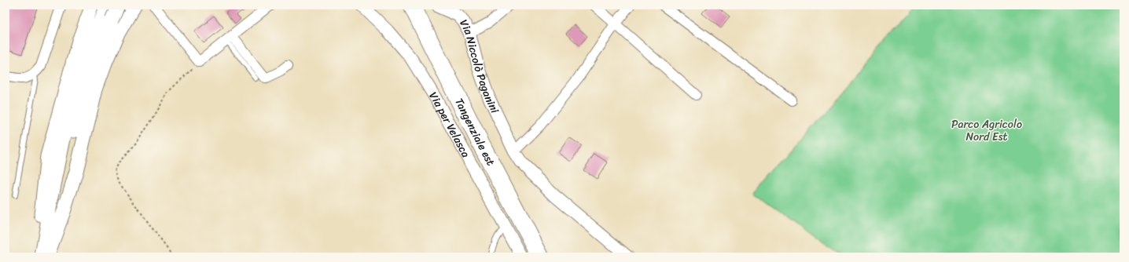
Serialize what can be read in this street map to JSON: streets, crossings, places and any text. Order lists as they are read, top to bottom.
{
  "streets": {
    "highway": ["Tangenziale est"],
    "street": ["Via Niccolò Paganini", "Via per Velasca"]
  },
  "crossings": [
    ["Via Niccolò Paganini", "Tangenziale est"]
  ],
  "parks": ["Parco Agricolo Nord Est"]
}
